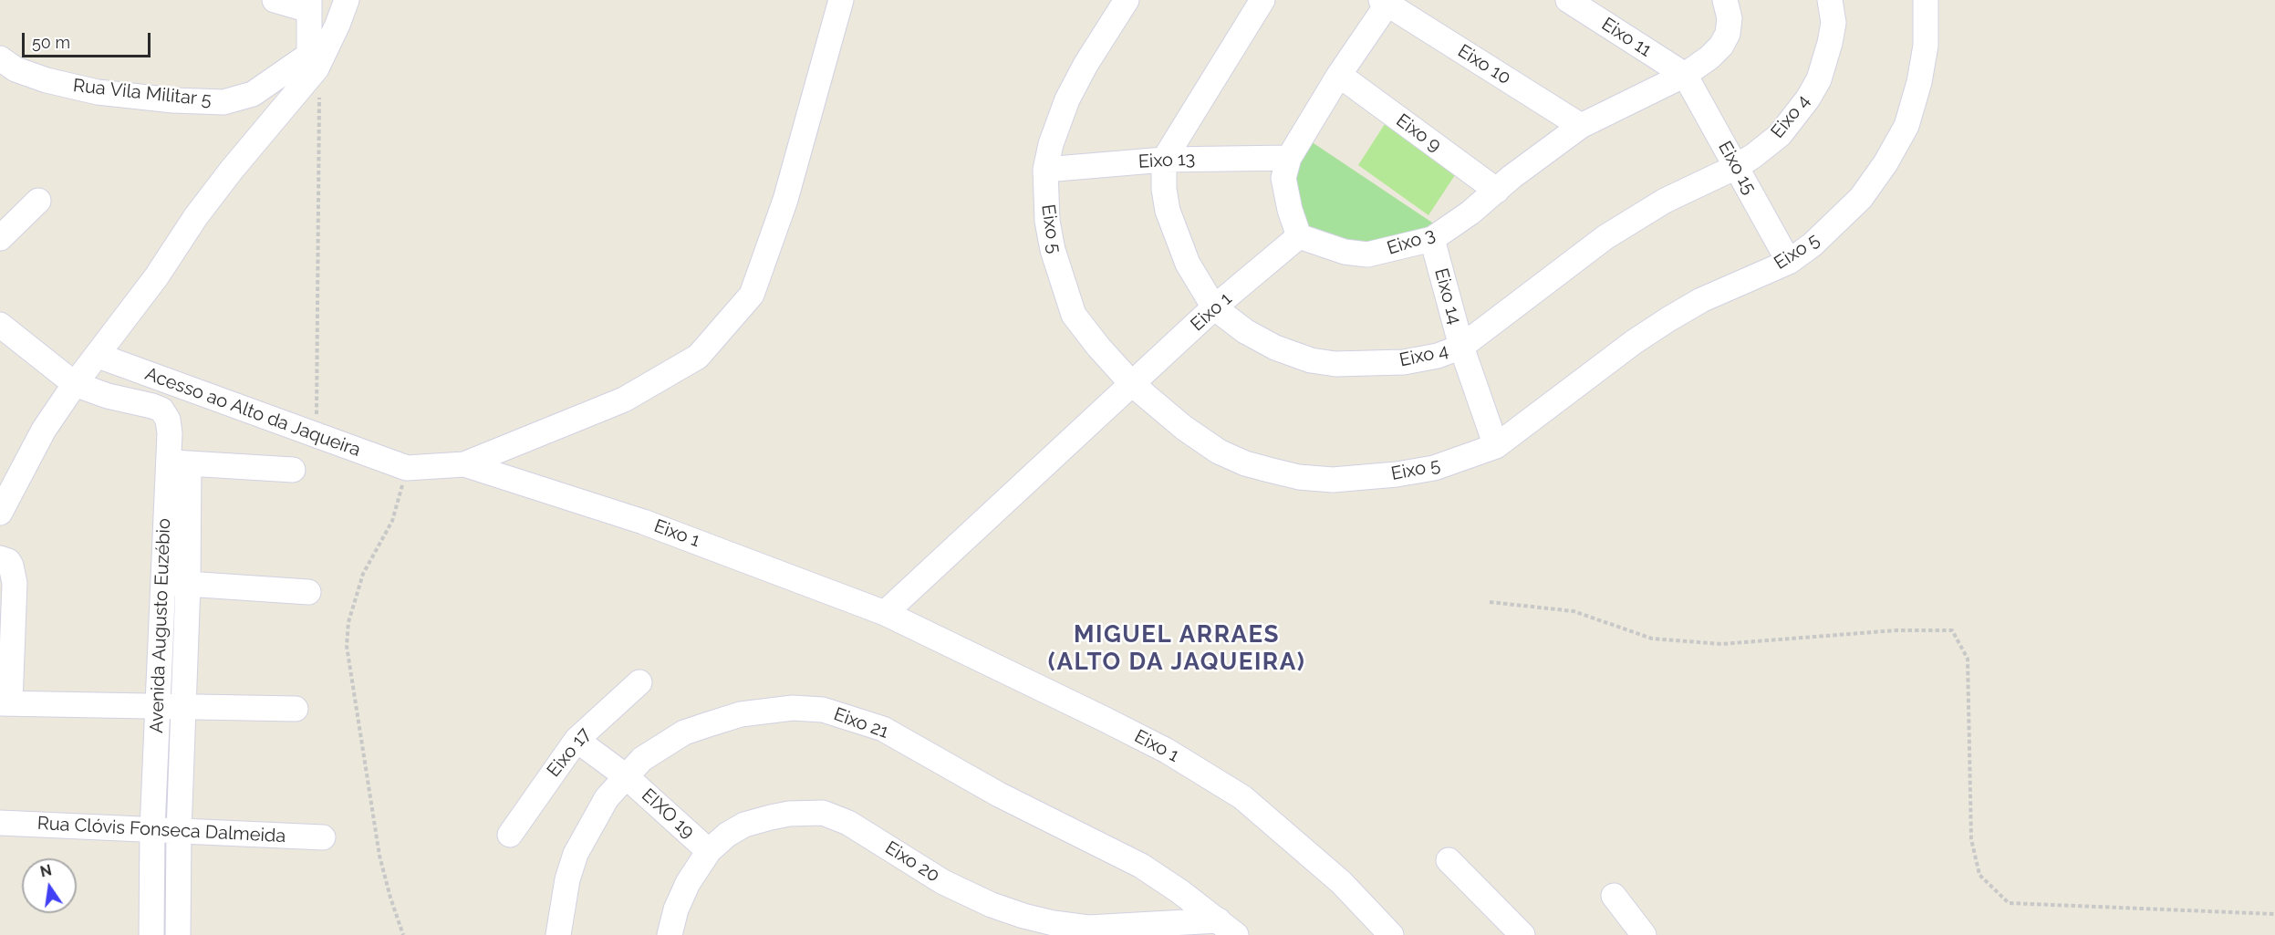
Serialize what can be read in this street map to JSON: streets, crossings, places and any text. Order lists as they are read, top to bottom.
{
  "streets": {
    "street": [
      "Eixo 11",
      "Eixo 10",
      "Rua Vila Militar 5",
      "Eixo 4",
      "Eixo 9",
      "Eixo 13",
      "Eixo 15",
      "Eixo 5",
      "Eixo 3",
      "Eixo 14",
      "Eixo 1",
      "Acesso ao Alto da Jaqueira",
      "Avenida Augusto Euzébio",
      "Eixo 21",
      "Eixo 17",
      "EIXO 19",
      "Rua Clóvis Fonseca Dalmeida",
      "Eixo 20"
    ]
  },
  "crossings": [
    ["Eixo 11", "Eixo 15"],
    ["Eixo 11", "Eixo 3"],
    ["Eixo 10", "Eixo 3"],
    ["Eixo 4", "Eixo 13"],
    ["Eixo 4", "Eixo 15"],
    ["Eixo 4", "Eixo 14"],
    ["Eixo 4", "Eixo 1"],
    ["Eixo 9", "Eixo 3"],
    ["Eixo 13", "Eixo 5"],
    ["Eixo 15", "Eixo 5"],
    ["Eixo 15", "Eixo 3"],
    ["Eixo 5", "Eixo 14"],
    ["Eixo 5", "Eixo 1"],
    ["Eixo 3", "Eixo 14"],
    ["Eixo 3", "Eixo 1"],
    ["Avenida Augusto Euzébio", "Rua Clóvis Fonseca Dalmeida"],
    ["Eixo 21", "EIXO 19"],
    ["Eixo 21", "Eixo 20"],
    ["Eixo 17", "EIXO 19"],
    ["EIXO 19", "Eixo 20"]
  ],
  "districts": ["MIGUEL ARRAES (ALTO DA JAQUEIRA)"],
  "scale_bar": "50 m",
  "north": "top"
}
